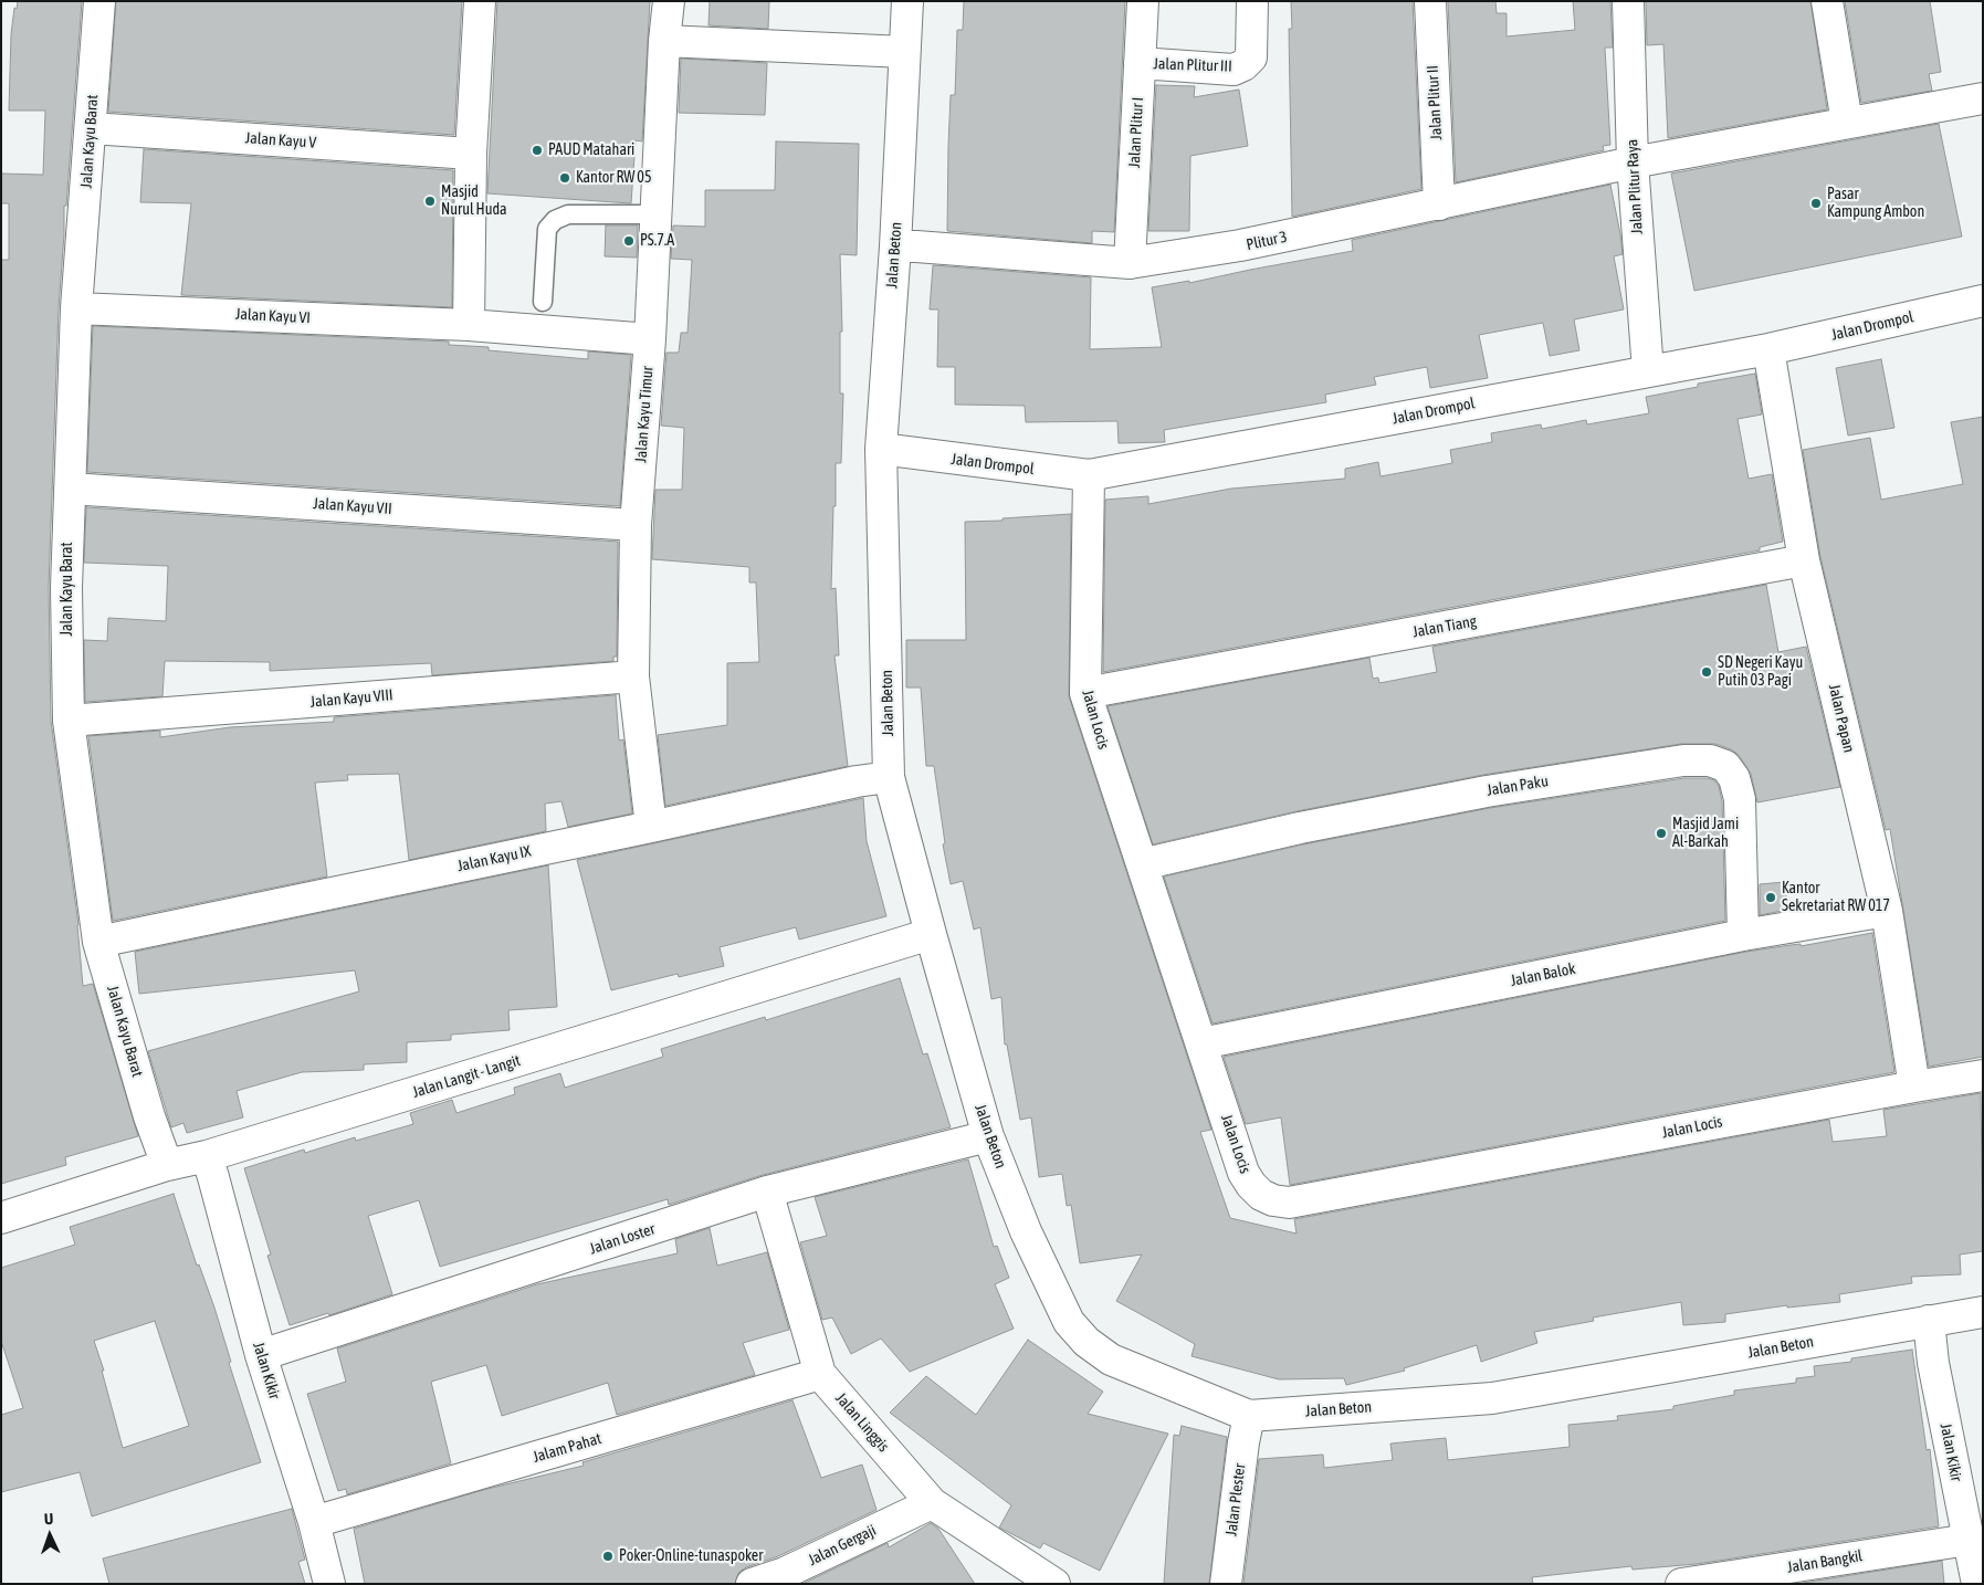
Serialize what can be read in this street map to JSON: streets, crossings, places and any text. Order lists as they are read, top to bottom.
{
  "streets": {
    "street": [
      "Jalan Plitur III",
      "Jalan Plitur II",
      "Jalan Plitur I",
      "Jalan Kayu V",
      "Jalan Kayu Barat",
      "Jalan Plitur Raya",
      "Plitur 3",
      "Jalan Beton",
      "Jalan Kayu VI",
      "Jalan Drompol",
      "Jalan Kayu Timur",
      "Jalan Kayu VII",
      "Jalan Tiang",
      "Jalan Kayu VIII",
      "Jalan Papan",
      "Jalan Locis",
      "Jalan Paku",
      "Jalan Kayu IX",
      "Jalan Balok",
      "Jalan Langit - Langit",
      "Jalan Loster",
      "Jalan Kikir",
      "Jalan Linggis",
      "Jalam Pahat",
      "Jalan Plester",
      "Jalan Gergaji",
      "Jalan Bangkil"
    ]
  },
  "crossings": [
    ["Jalan Plitur III", "Jalan Plitur I"],
    ["Jalan Plitur II", "Plitur 3"],
    ["Jalan Plitur I", "Plitur 3"],
    ["Jalan Kayu V", "Jalan Kayu Barat"],
    ["Jalan Kayu Barat", "Jalan Kayu VI"],
    ["Jalan Kayu Barat", "Jalan Kayu VII"],
    ["Jalan Kayu Barat", "Jalan Kayu VIII"],
    ["Jalan Kayu Barat", "Jalan Kayu IX"],
    ["Jalan Kayu Barat", "Jalan Langit - Langit"],
    ["Jalan Plitur Raya", "Plitur 3"],
    ["Jalan Plitur Raya", "Jalan Drompol"],
    ["Plitur 3", "Jalan Beton"],
    ["Jalan Beton", "Jalan Drompol"],
    ["Jalan Beton", "Jalan Kayu IX"],
    ["Jalan Beton", "Jalan Langit - Langit"],
    ["Jalan Beton", "Jalan Loster"],
    ["Jalan Beton", "Jalan Kikir"],
    ["Jalan Beton", "Jalan Plester"],
    ["Jalan Kayu VI", "Jalan Kayu Timur"],
    ["Jalan Drompol", "Jalan Papan"],
    ["Jalan Drompol", "Jalan Locis"],
    ["Jalan Kayu Timur", "Jalan Kayu VII"],
    ["Jalan Kayu Timur", "Jalan Kayu VIII"],
    ["Jalan Kayu Timur", "Jalan Kayu IX"],
    ["Jalan Tiang", "Jalan Papan"],
    ["Jalan Tiang", "Jalan Locis"],
    ["Jalan Papan", "Jalan Locis"],
    ["Jalan Papan", "Jalan Balok"],
    ["Jalan Locis", "Jalan Paku"],
    ["Jalan Locis", "Jalan Balok"],
    ["Jalan Paku", "Jalan Balok"],
    ["Jalan Langit - Langit", "Jalan Kikir"],
    ["Jalan Loster", "Jalan Kikir"],
    ["Jalan Loster", "Jalan Linggis"],
    ["Jalan Kikir", "Jalam Pahat"],
    ["Jalan Kikir", "Jalan Bangkil"],
    ["Jalan Linggis", "Jalam Pahat"],
    ["Jalan Linggis", "Jalan Gergaji"]
  ],
  "places": [
    "PAUD Matahari",
    "Kantor RW 05",
    "Masjid Nurul Huda",
    "Pasar Kampung Ambon",
    "PS.7.A",
    "SD Negeri Kayu Putih 03 Pagi",
    "Masjid Jami Al-Barkah",
    "Kantor Sekretariat RW 017",
    "Poker-Online-tunaspoker"
  ],
  "north": "top"
}
